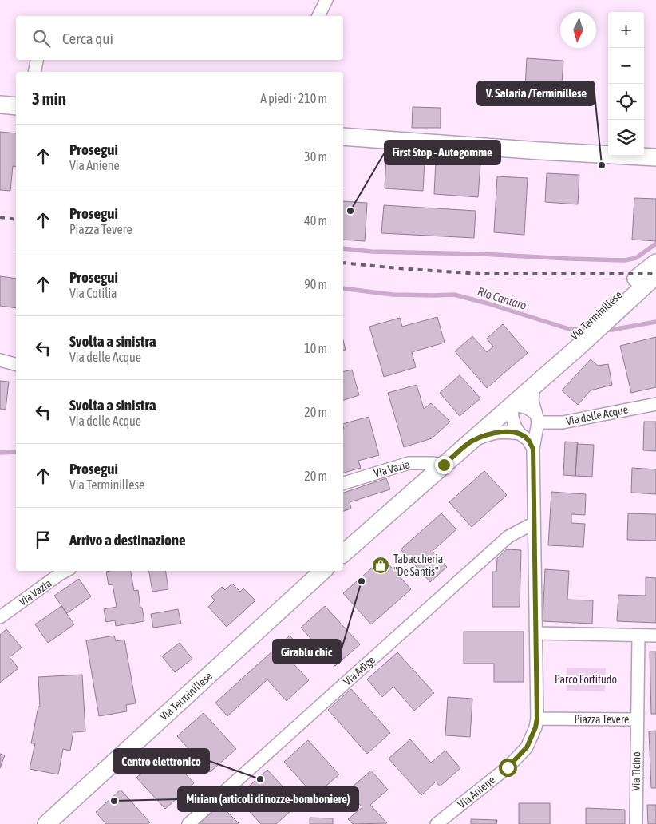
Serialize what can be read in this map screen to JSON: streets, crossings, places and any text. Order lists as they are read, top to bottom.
{
  "streets": {
    "main road": ["Via Terminillese"],
    "street": [
      "Via delle Acque",
      "Via Vazia",
      "Via Adige",
      "Piazza Tevere",
      "Via Ticino",
      "Via Aniene"
    ]
  },
  "crossings": [
    ["Via Terminillese", "Via delle Acque"],
    ["Via Terminillese", "Via Vazia"],
    ["Piazza Tevere", "Via Ticino"],
    ["Piazza Tevere", "Via Aniene"]
  ],
  "water": ["Rio Cantaro"],
  "parks": ["Parco Fortitudo"],
  "places": {
    "other": [
      "V. Salaria /Terminillese",
      "First Stop - Autogomme",
      "Girablu chic",
      "Centro elettronico",
      "Miriam (articoli di nozze-bomboniere)"
    ],
    "shop": ["Tabaccheria \"De Santis\""]
  },
  "north": "bottom",
  "page": {
    "map_buttons": ["+", "−"],
    "search": "Cerca qui",
    "heading": ["3 min", "A piedi · 210 m"],
    "list": [
      ["Prosegui", "Via Aniene", "30 m"],
      ["Prosegui", "Piazza Tevere", "40 m"],
      ["Prosegui", "Via Cotilia", "90 m"],
      ["Svolta a sinistra", "Via delle Acque", "10 m"],
      ["Svolta a sinistra", "Via delle Acque", "20 m"],
      ["Prosegui", "Via Terminillese", "20 m"],
      "Arrivo a destinazione"
    ]
  }
}
